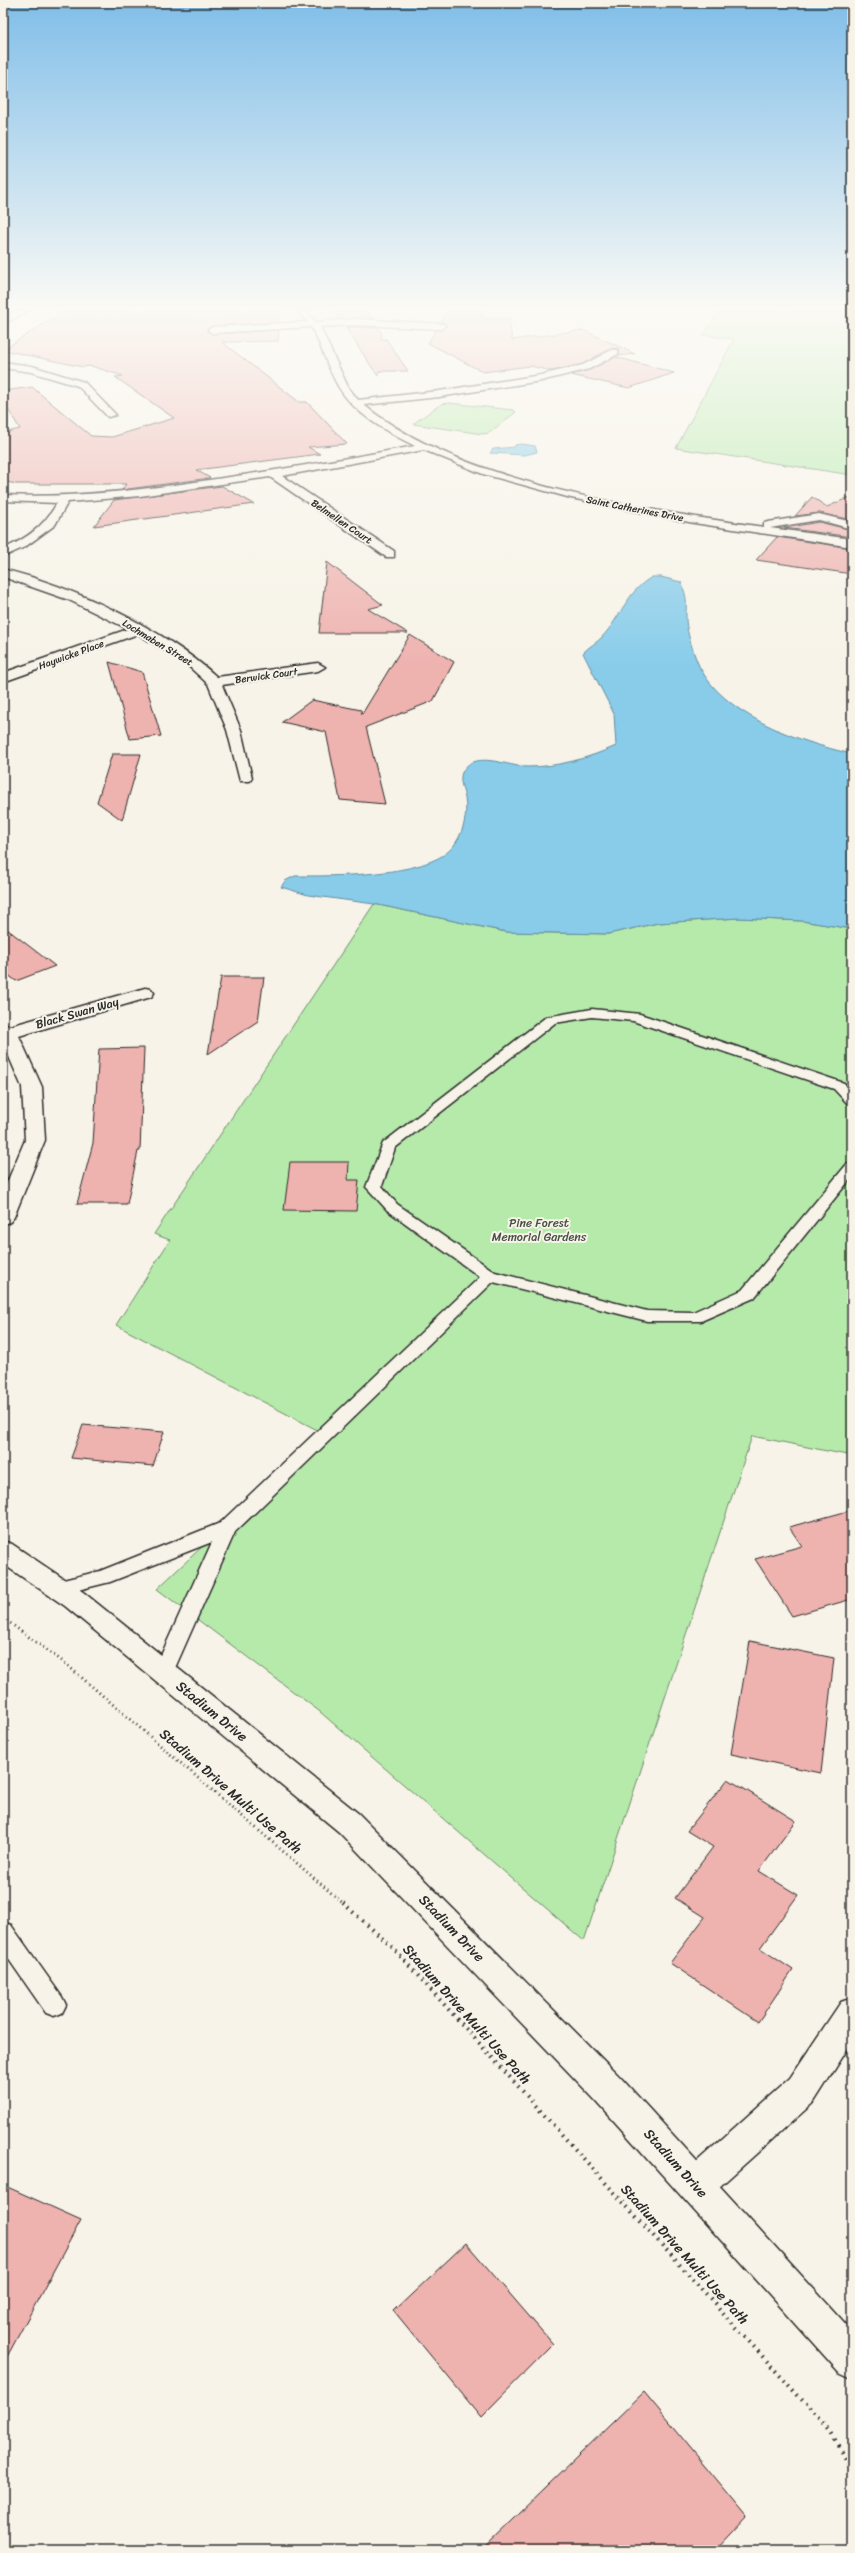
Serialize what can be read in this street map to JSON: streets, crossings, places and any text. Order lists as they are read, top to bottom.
{
  "streets": {
    "street": [
      "Saint Catherines Drive",
      "Belmellen Court",
      "Lochmaben Street",
      "Haywicke Place",
      "Berwick Court",
      "Black Swan Way",
      "Stadium Drive"
    ],
    "path": ["Stadium Drive Multi Use Path"]
  },
  "crossings": [
    ["Lochmaben Street", "Haywicke Place"],
    ["Lochmaben Street", "Berwick Court"]
  ],
  "parks": ["Pine Forest Memorial Gardens"]
}
